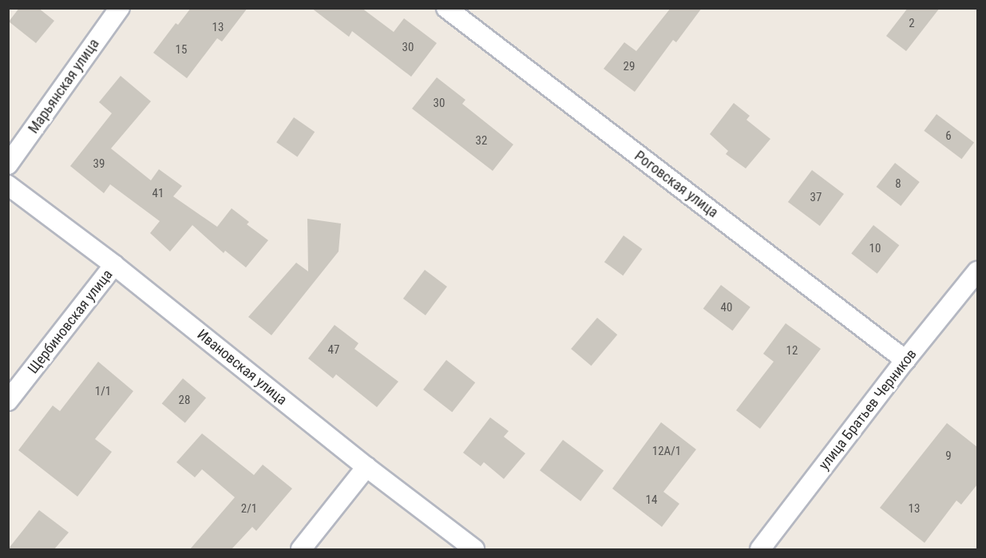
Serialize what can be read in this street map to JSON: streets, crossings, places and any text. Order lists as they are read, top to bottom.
{
  "streets": {
    "street": [
      "Марьянская улица",
      "Роговская улица",
      "Щербиновская улица",
      "Ивановская улица",
      "улица Братьев Черников"
    ]
  },
  "crossings": [
    ["Роговская улица", "улица Братьев Черников"],
    ["Щербиновская улица", "Ивановская улица"]
  ],
  "house_numbers": [
    "2",
    "13",
    "30",
    "15",
    "29",
    "30",
    "6",
    "32",
    "39",
    "8",
    "41",
    "37",
    "10",
    "40",
    "47",
    "12",
    "1/1",
    "28",
    "12А/1",
    "9",
    "14",
    "2/1",
    "13"
  ]
}
